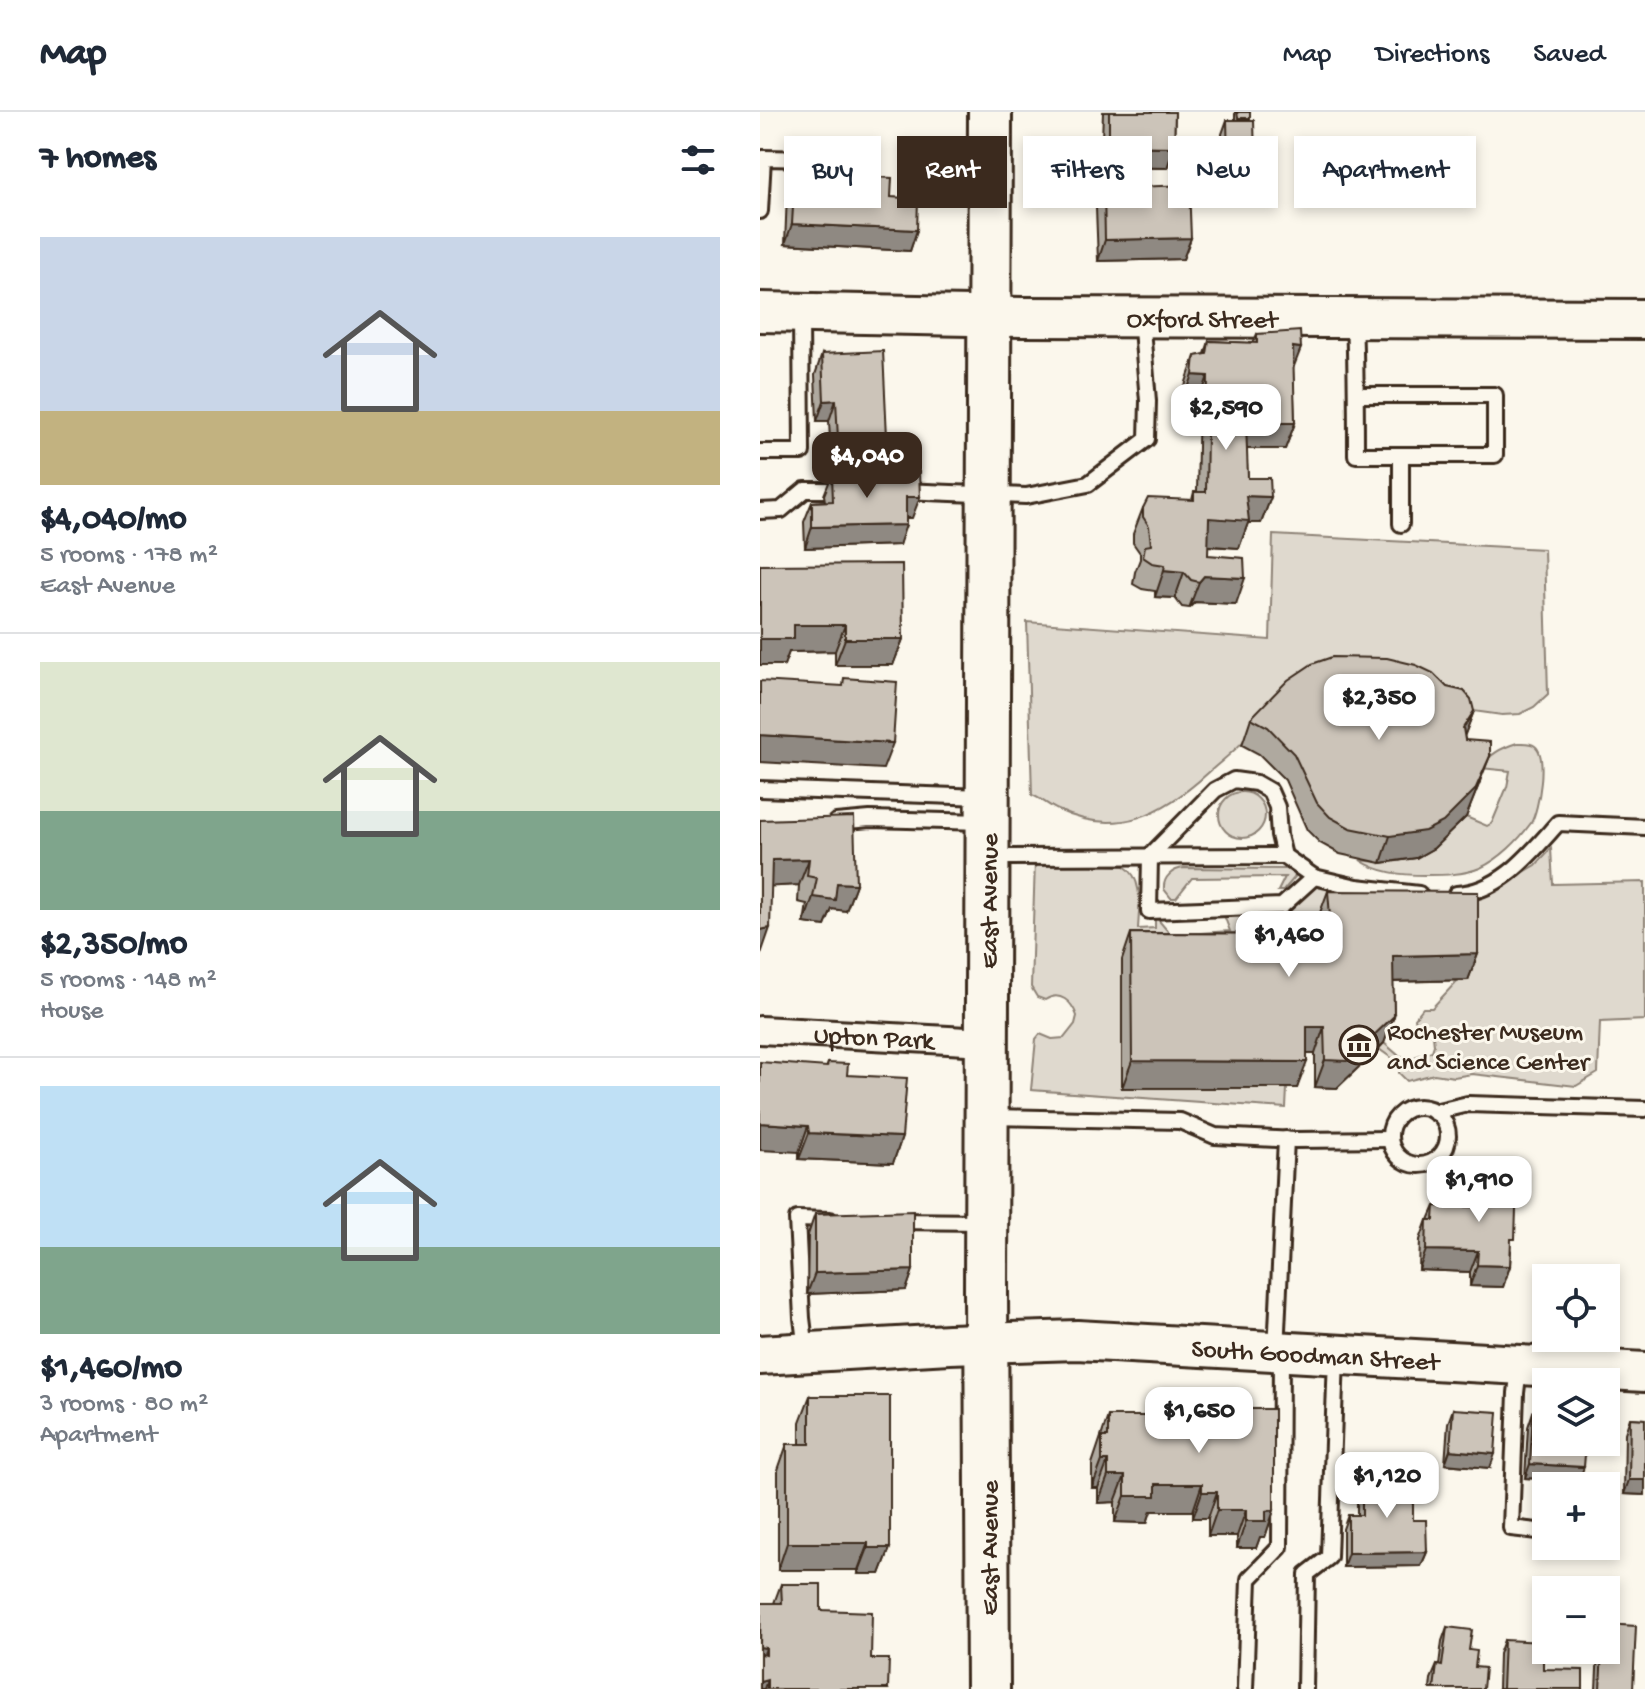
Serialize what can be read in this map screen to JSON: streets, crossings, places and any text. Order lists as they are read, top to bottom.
{
  "streets": {
    "main road": ["East Avenue"],
    "street": ["Oxford Street", "Upton Park", "South Goodman Street"]
  },
  "crossings": [
    ["Oxford Street", "East Avenue"],
    ["East Avenue", "Upton Park"],
    ["East Avenue", "South Goodman Street"]
  ],
  "places": {
    "museum": ["Rochester Museum and Science Center"]
  },
  "page": {
    "header": "Map",
    "nav": ["Map", "Directions", "Saved"],
    "heading": "7 homes",
    "chip": [
      "Buy",
      "Rent",
      "Filters",
      "New",
      "Apartment"
    ],
    "list": [
      {
        "name": "$4,040/mo",
        "note": "5 rooms · 178 m² · East Avenue"
      },
      {
        "name": "$2,350/mo",
        "note": "5 rooms · 148 m² · House"
      },
      {
        "name": "$1,460/mo",
        "note": "3 rooms · 80 m² · Apartment"
      }
    ],
    "price": [
      "$2,590",
      "$4,040",
      "$2,350",
      "$1,460",
      "$1,910",
      "$1,650",
      "$1,120"
    ],
    "map_buttons": ["+", "−"]
  }
}
